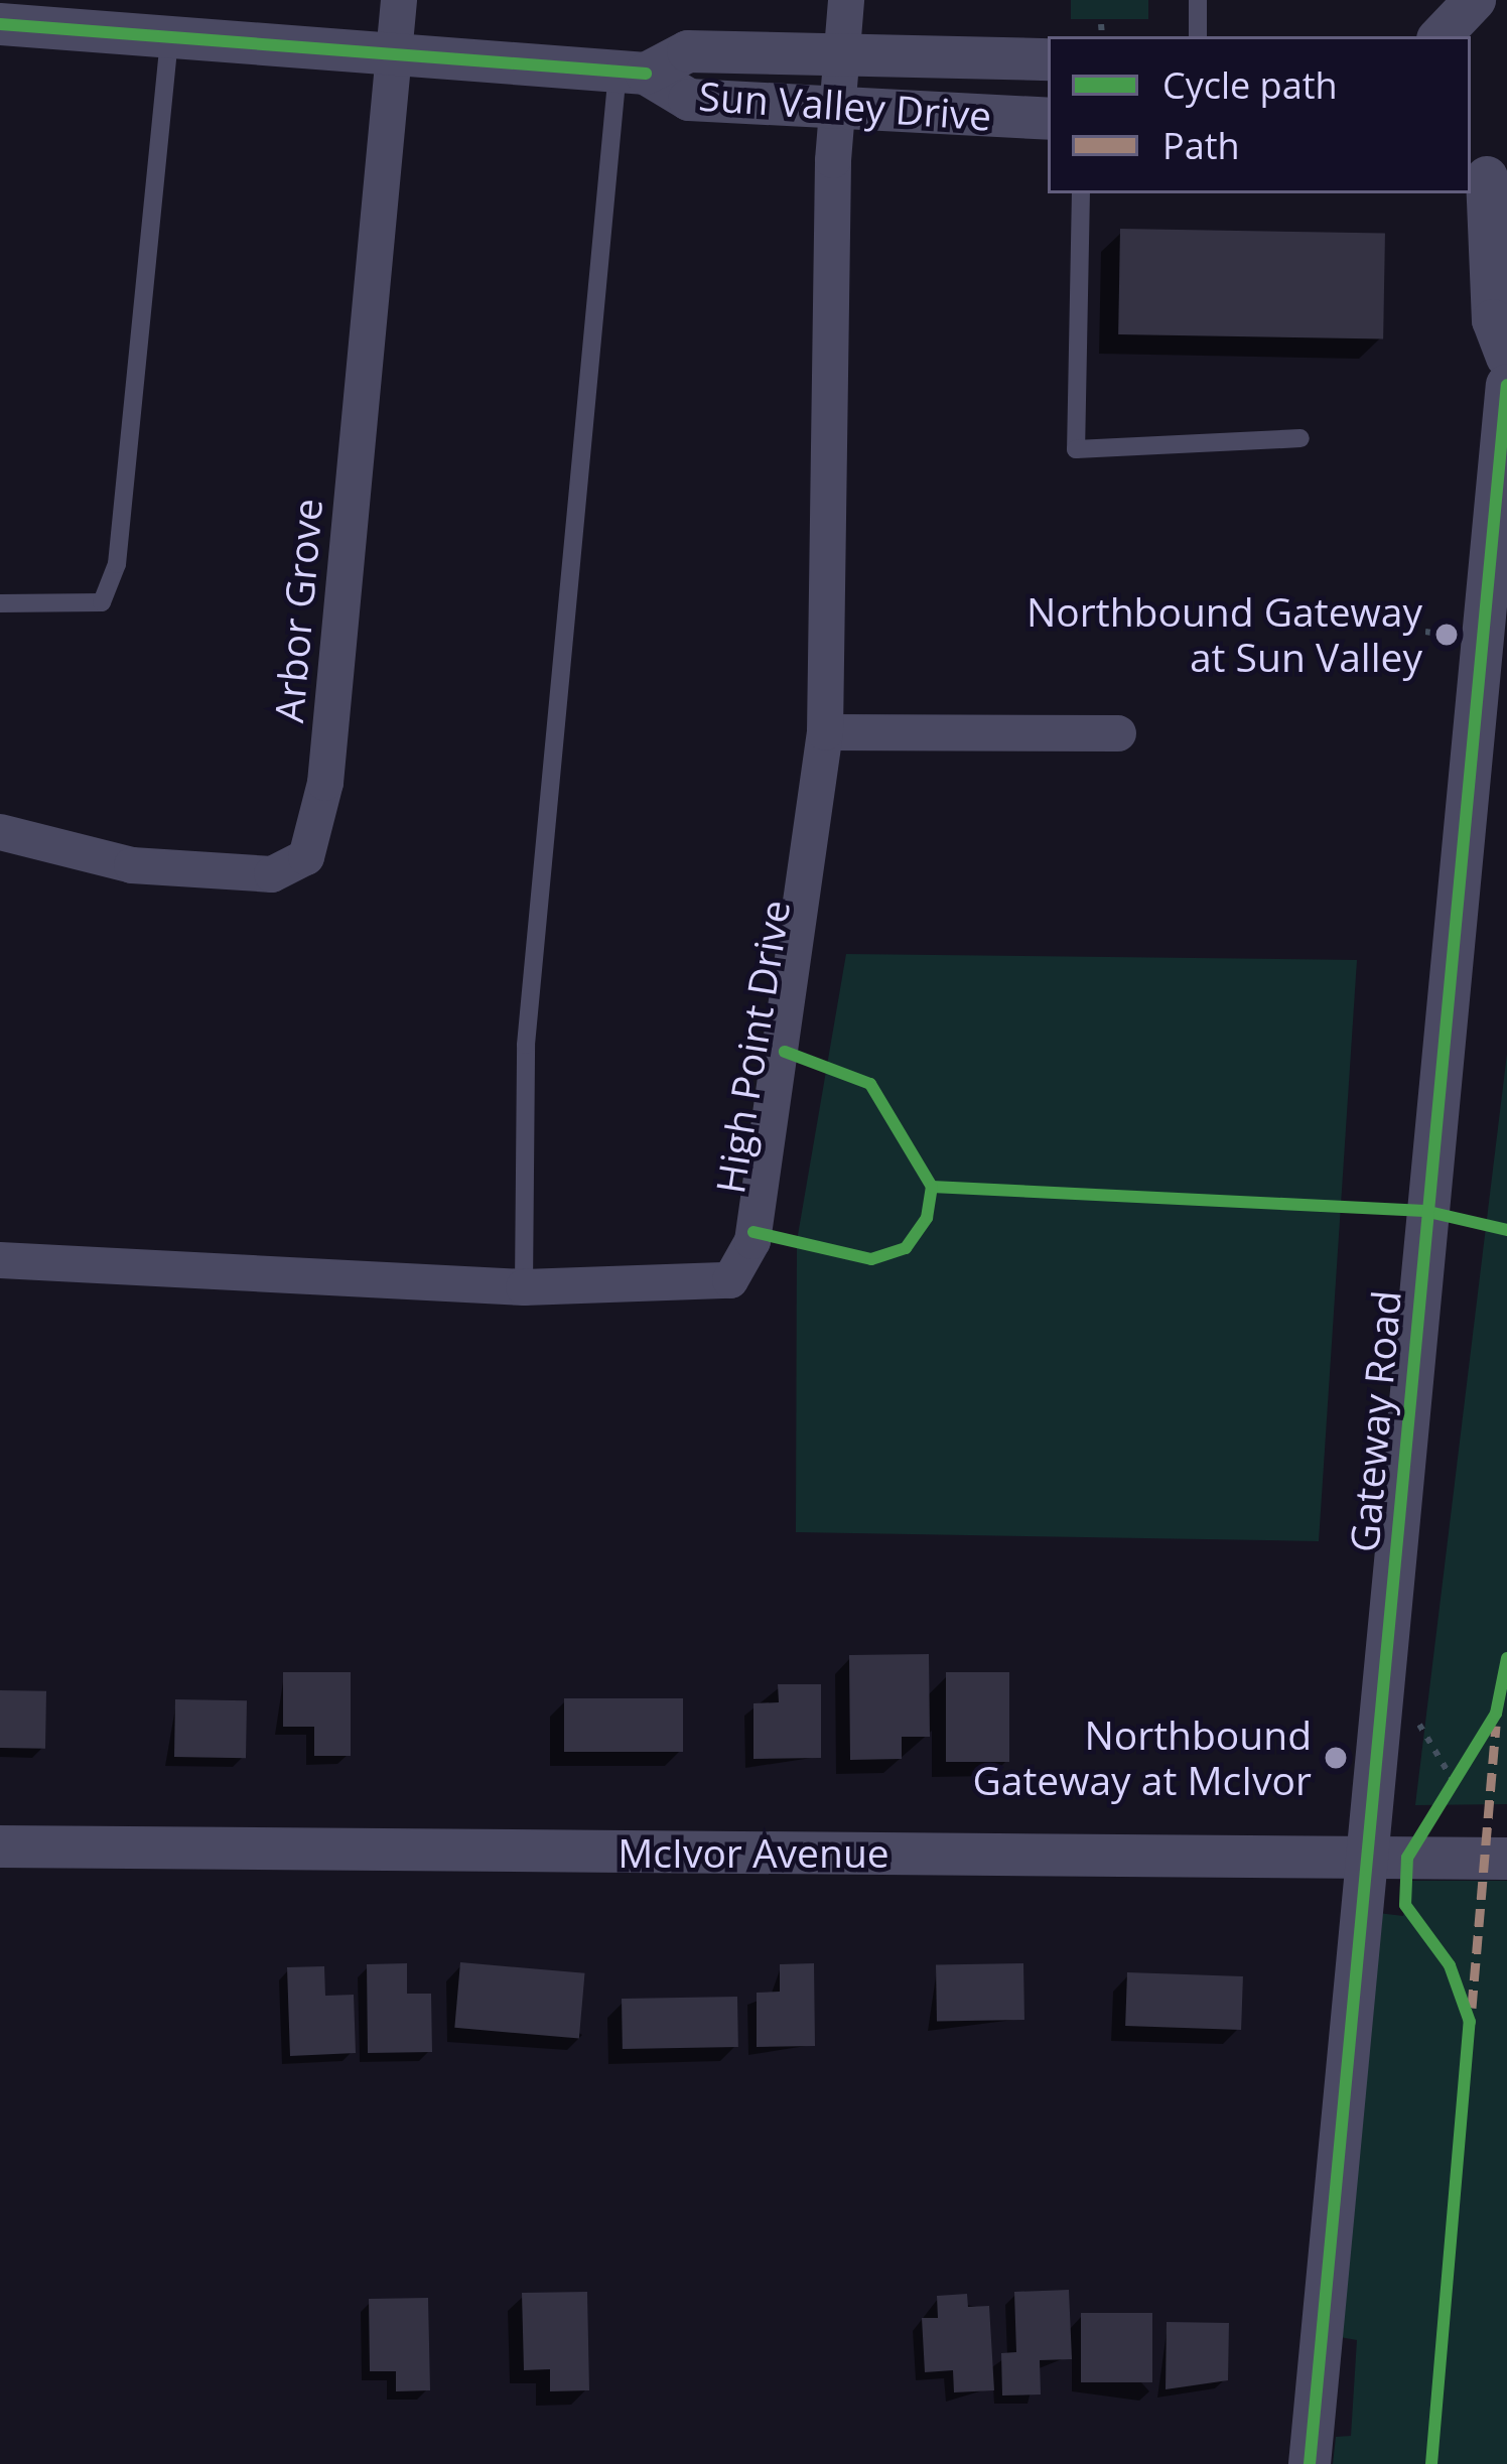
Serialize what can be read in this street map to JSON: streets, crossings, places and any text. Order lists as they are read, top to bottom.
{
  "streets": {
    "street": [
      "Sun Valley Drive",
      "Arbor Grove",
      "High Point Drive",
      "Gateway Road",
      "McIvor Avenue"
    ]
  },
  "crossings": [
    ["Sun Valley Drive", "Arbor Grove"],
    ["Sun Valley Drive", "High Point Drive"],
    ["Gateway Road", "McIvor Avenue"]
  ],
  "places": ["Northbound Gateway at Sun Valley", "Northbound Gateway at McIvor"],
  "legend": ["Cycle path", "Path"]
}
